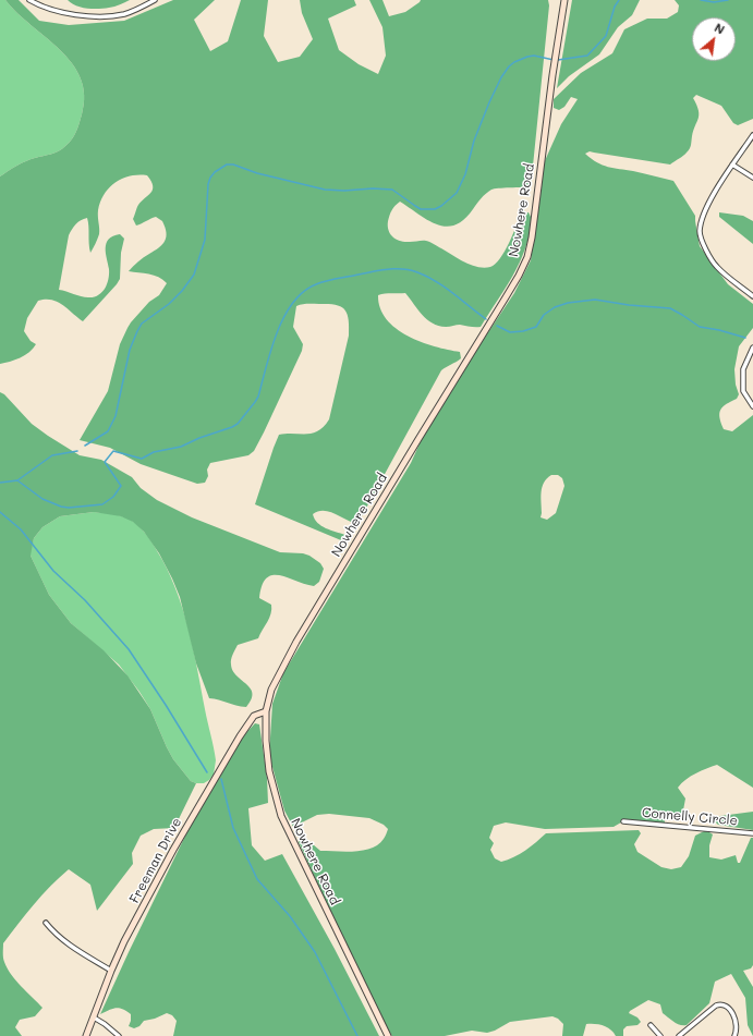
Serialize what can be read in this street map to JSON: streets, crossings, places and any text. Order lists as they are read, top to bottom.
{
  "streets": {
    "street": ["Nowhere Road", "Connelly Circle", "Freeman Drive"]
  },
  "crossings": [
    ["Nowhere Road", "Freeman Drive"]
  ],
  "north": "top right"
}
